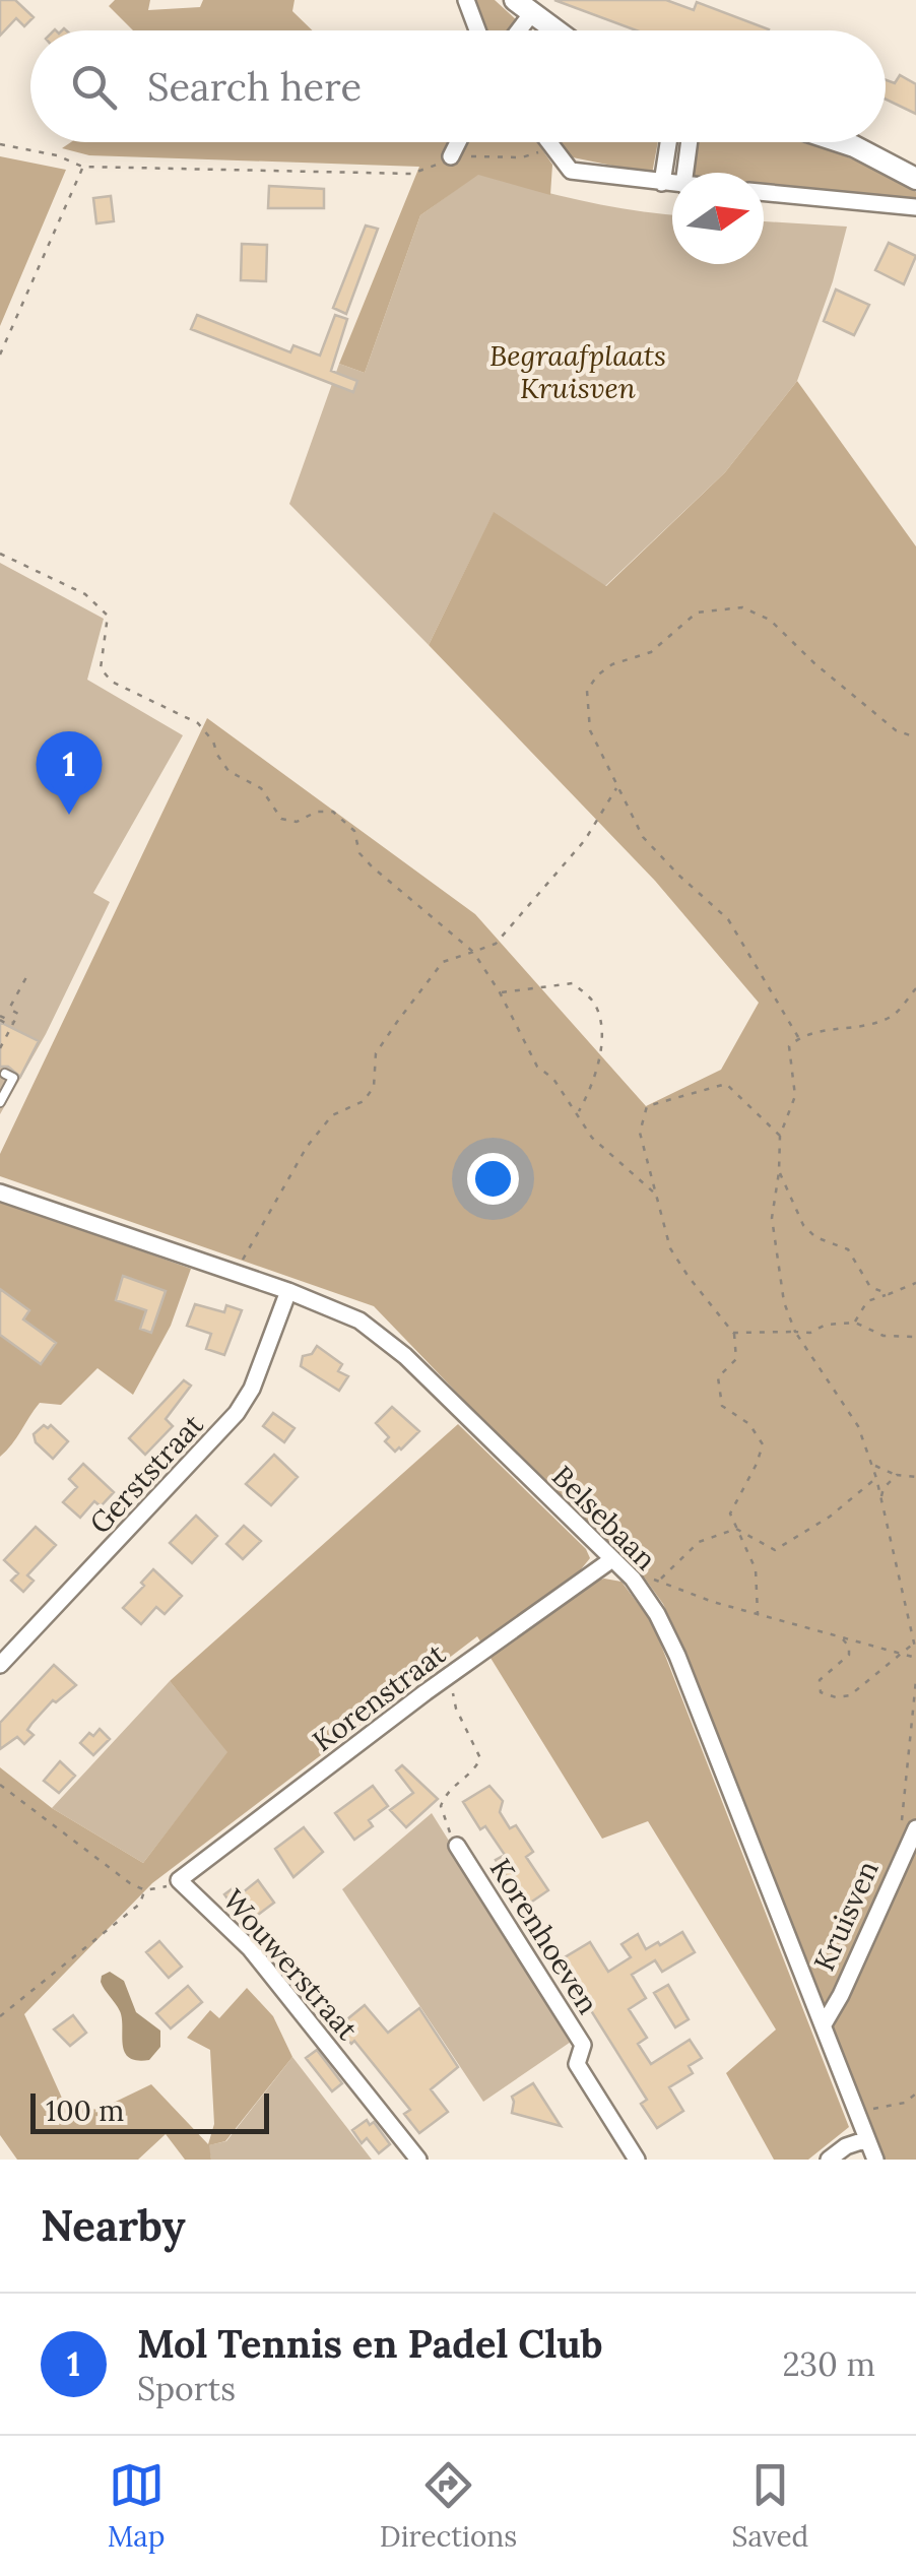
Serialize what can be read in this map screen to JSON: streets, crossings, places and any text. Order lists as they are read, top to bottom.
{
  "streets": {
    "street": [
      "Gerststraat",
      "Belsebaan",
      "Korenstraat",
      "Kruisven",
      "Korenhoeven",
      "Wouwerstraat"
    ]
  },
  "crossings": [
    ["Gerststraat", "Belsebaan"],
    ["Belsebaan", "Korenstraat"],
    ["Belsebaan", "Kruisven"],
    ["Korenstraat", "Wouwerstraat"]
  ],
  "parks": ["Begraafplaats Kruisven"],
  "scale_bar": "100 m",
  "north": "right",
  "page": {
    "search": "Search here",
    "pins": "1",
    "scale": "100 m",
    "heading": "Nearby",
    "list": [
      {
        "mark": "1",
        "name": "Mol Tennis en Padel Club",
        "note": "Sports",
        "value": "230 m"
      }
    ],
    "nav": ["Map", "Directions", "Saved"]
  }
}
